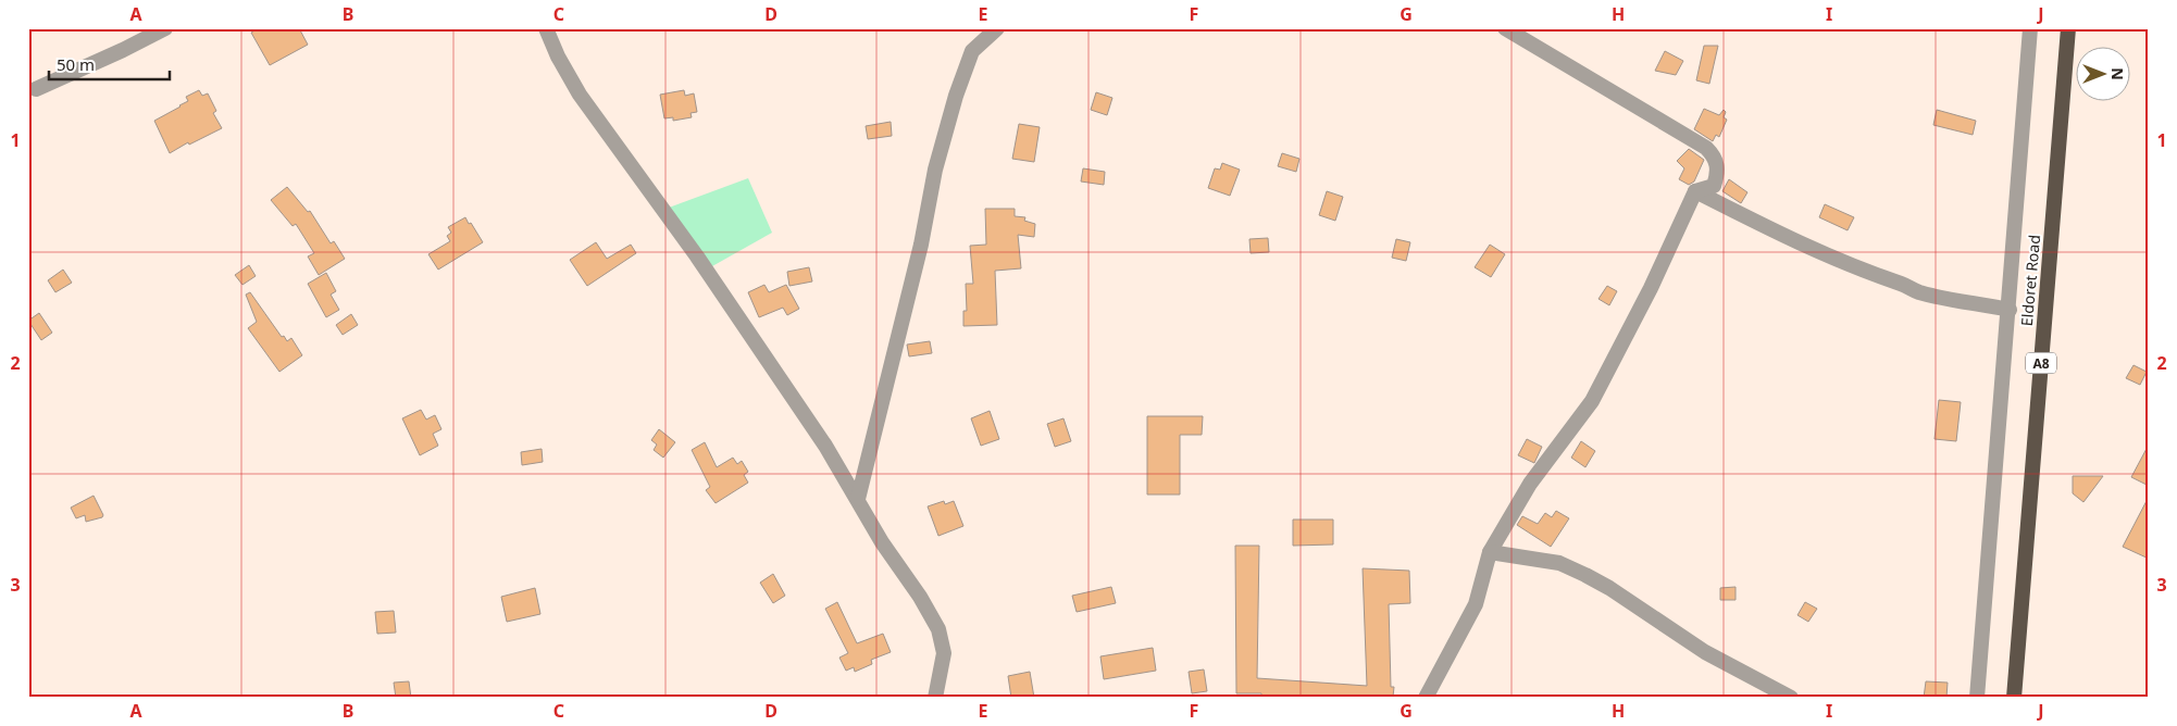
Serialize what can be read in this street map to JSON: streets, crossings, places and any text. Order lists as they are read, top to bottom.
{
  "streets": {
    "highway": ["Eldoret Road", "A8"]
  },
  "scale_bar": "50 m",
  "north": "right",
  "grid": {
    "columns": [
      "A",
      "B",
      "C",
      "D",
      "E",
      "F",
      "G",
      "H",
      "I",
      "J"
    ],
    "rows": ["1", "2", "3"]
  }
}
